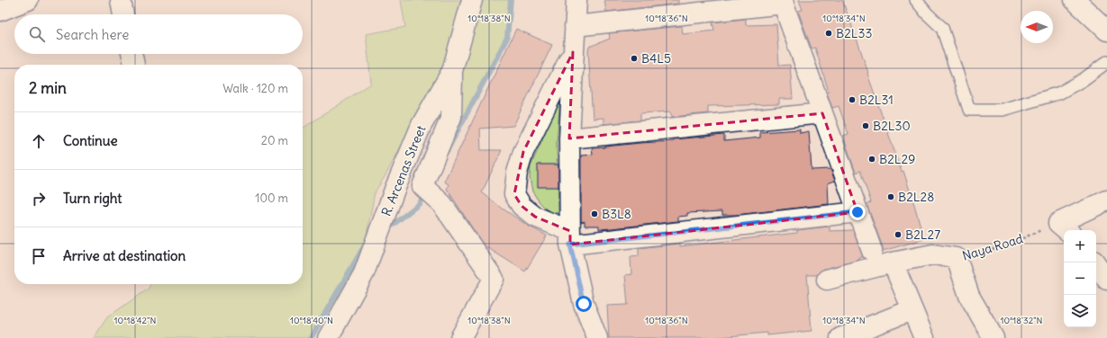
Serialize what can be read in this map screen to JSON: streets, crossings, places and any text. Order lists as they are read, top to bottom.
{
  "streets": {
    "street": ["R. Arcenas Street"],
    "path": ["Naya Road"]
  },
  "places": [
    "B2L33",
    "B4L5",
    "B2L31",
    "B2L30",
    "B2L29",
    "B2L28",
    "B3L8",
    "B2L27"
  ],
  "north": "left",
  "page": {
    "search": "Search here",
    "heading": ["2 min", "Walk · 120 m"],
    "list": [
      ["Continue", "20 m"],
      ["Turn right", "100 m"],
      "Arrive at destination"
    ],
    "map_buttons": ["+", "−"]
  },
  "coordinates": [
    "10°18'38\"N",
    "10°18'36\"N",
    "10°18'34\"N",
    "10°18'42\"N",
    "10°18'40\"N",
    "10°18'32\"N"
  ]
}
